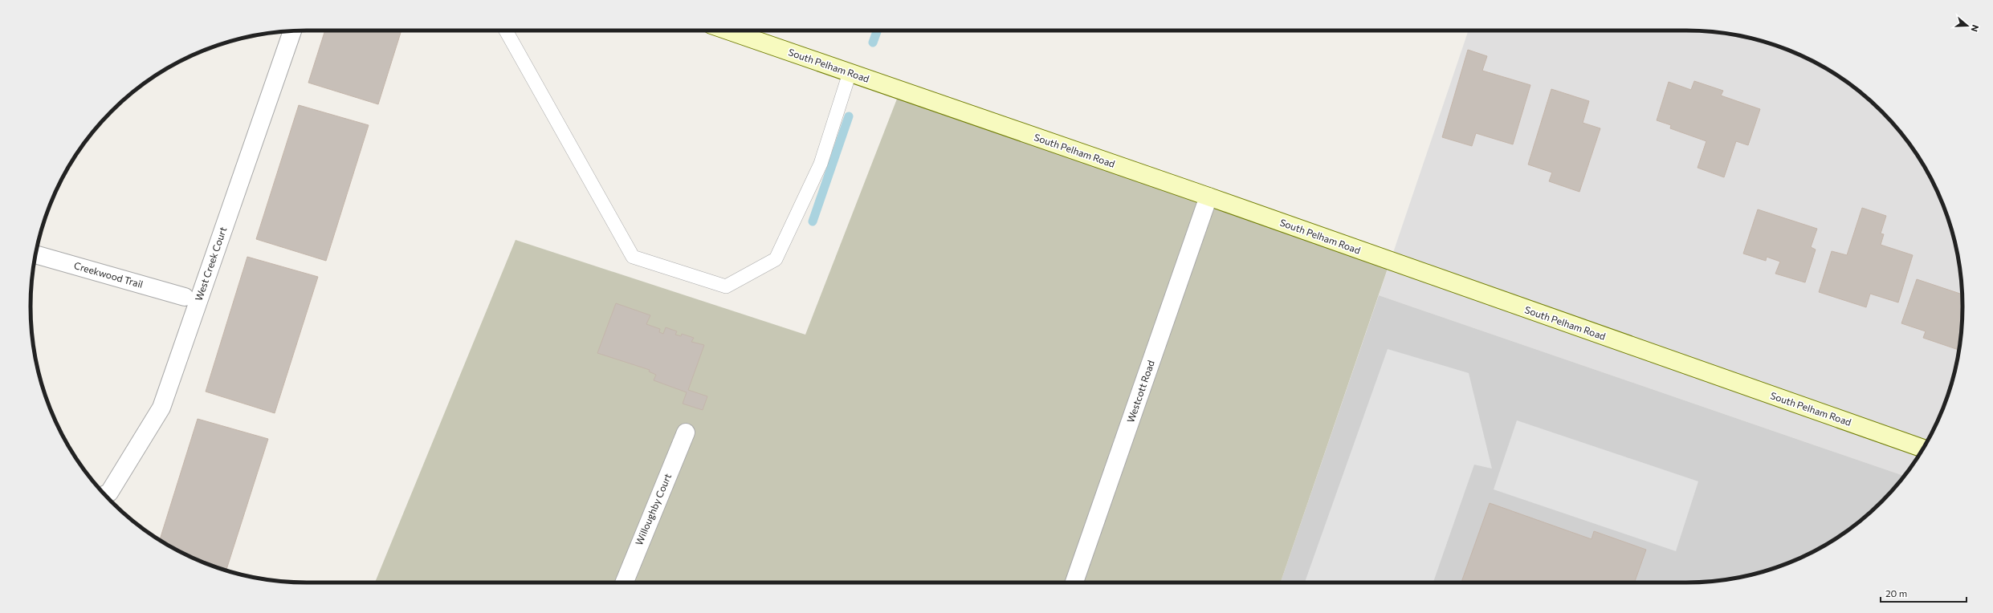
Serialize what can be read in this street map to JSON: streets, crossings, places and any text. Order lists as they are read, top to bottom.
{
  "streets": {
    "main road": ["South Pelham Road"],
    "street": [
      "West Creek Court",
      "Creekwood Trail",
      "Westcott Road",
      "Willoughby Court"
    ]
  },
  "crossings": [
    ["South Pelham Road", "Westcott Road"]
  ],
  "scale_bar": "20 m",
  "north": "right"
}
